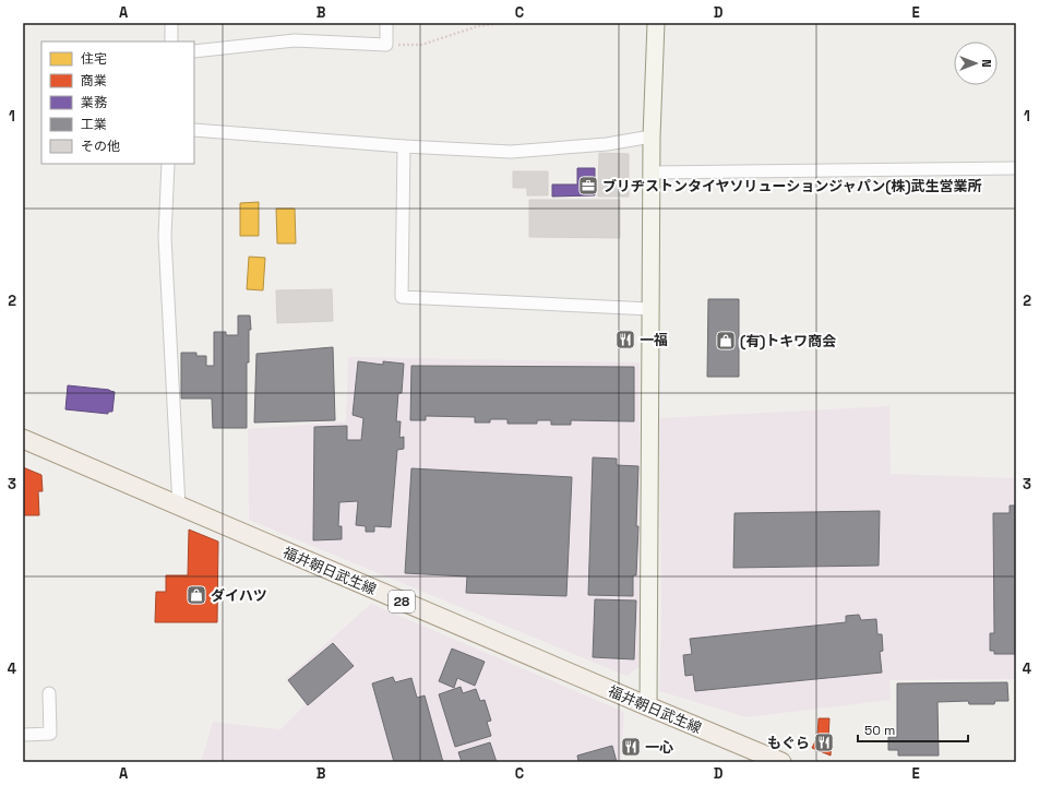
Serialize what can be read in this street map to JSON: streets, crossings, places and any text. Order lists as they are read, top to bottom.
{
  "streets": {
    "main road": ["福井朝日武生線", "28"]
  },
  "places": {
    "office": ["ブリヂストンタイヤソリューションジャパン(株)武生営業所"],
    "restaurant": ["一福", "もぐら", "一心"],
    "shop": ["(有)トキワ商会", "ダイハツ"]
  },
  "legend": [
    "住宅",
    "商業",
    "業務",
    "工業",
    "その他"
  ],
  "scale_bar": "50 m",
  "north": "right",
  "grid": {
    "columns": [
      "A",
      "B",
      "C",
      "D",
      "E"
    ],
    "rows": [
      "1",
      "2",
      "3",
      "4"
    ]
  }
}
